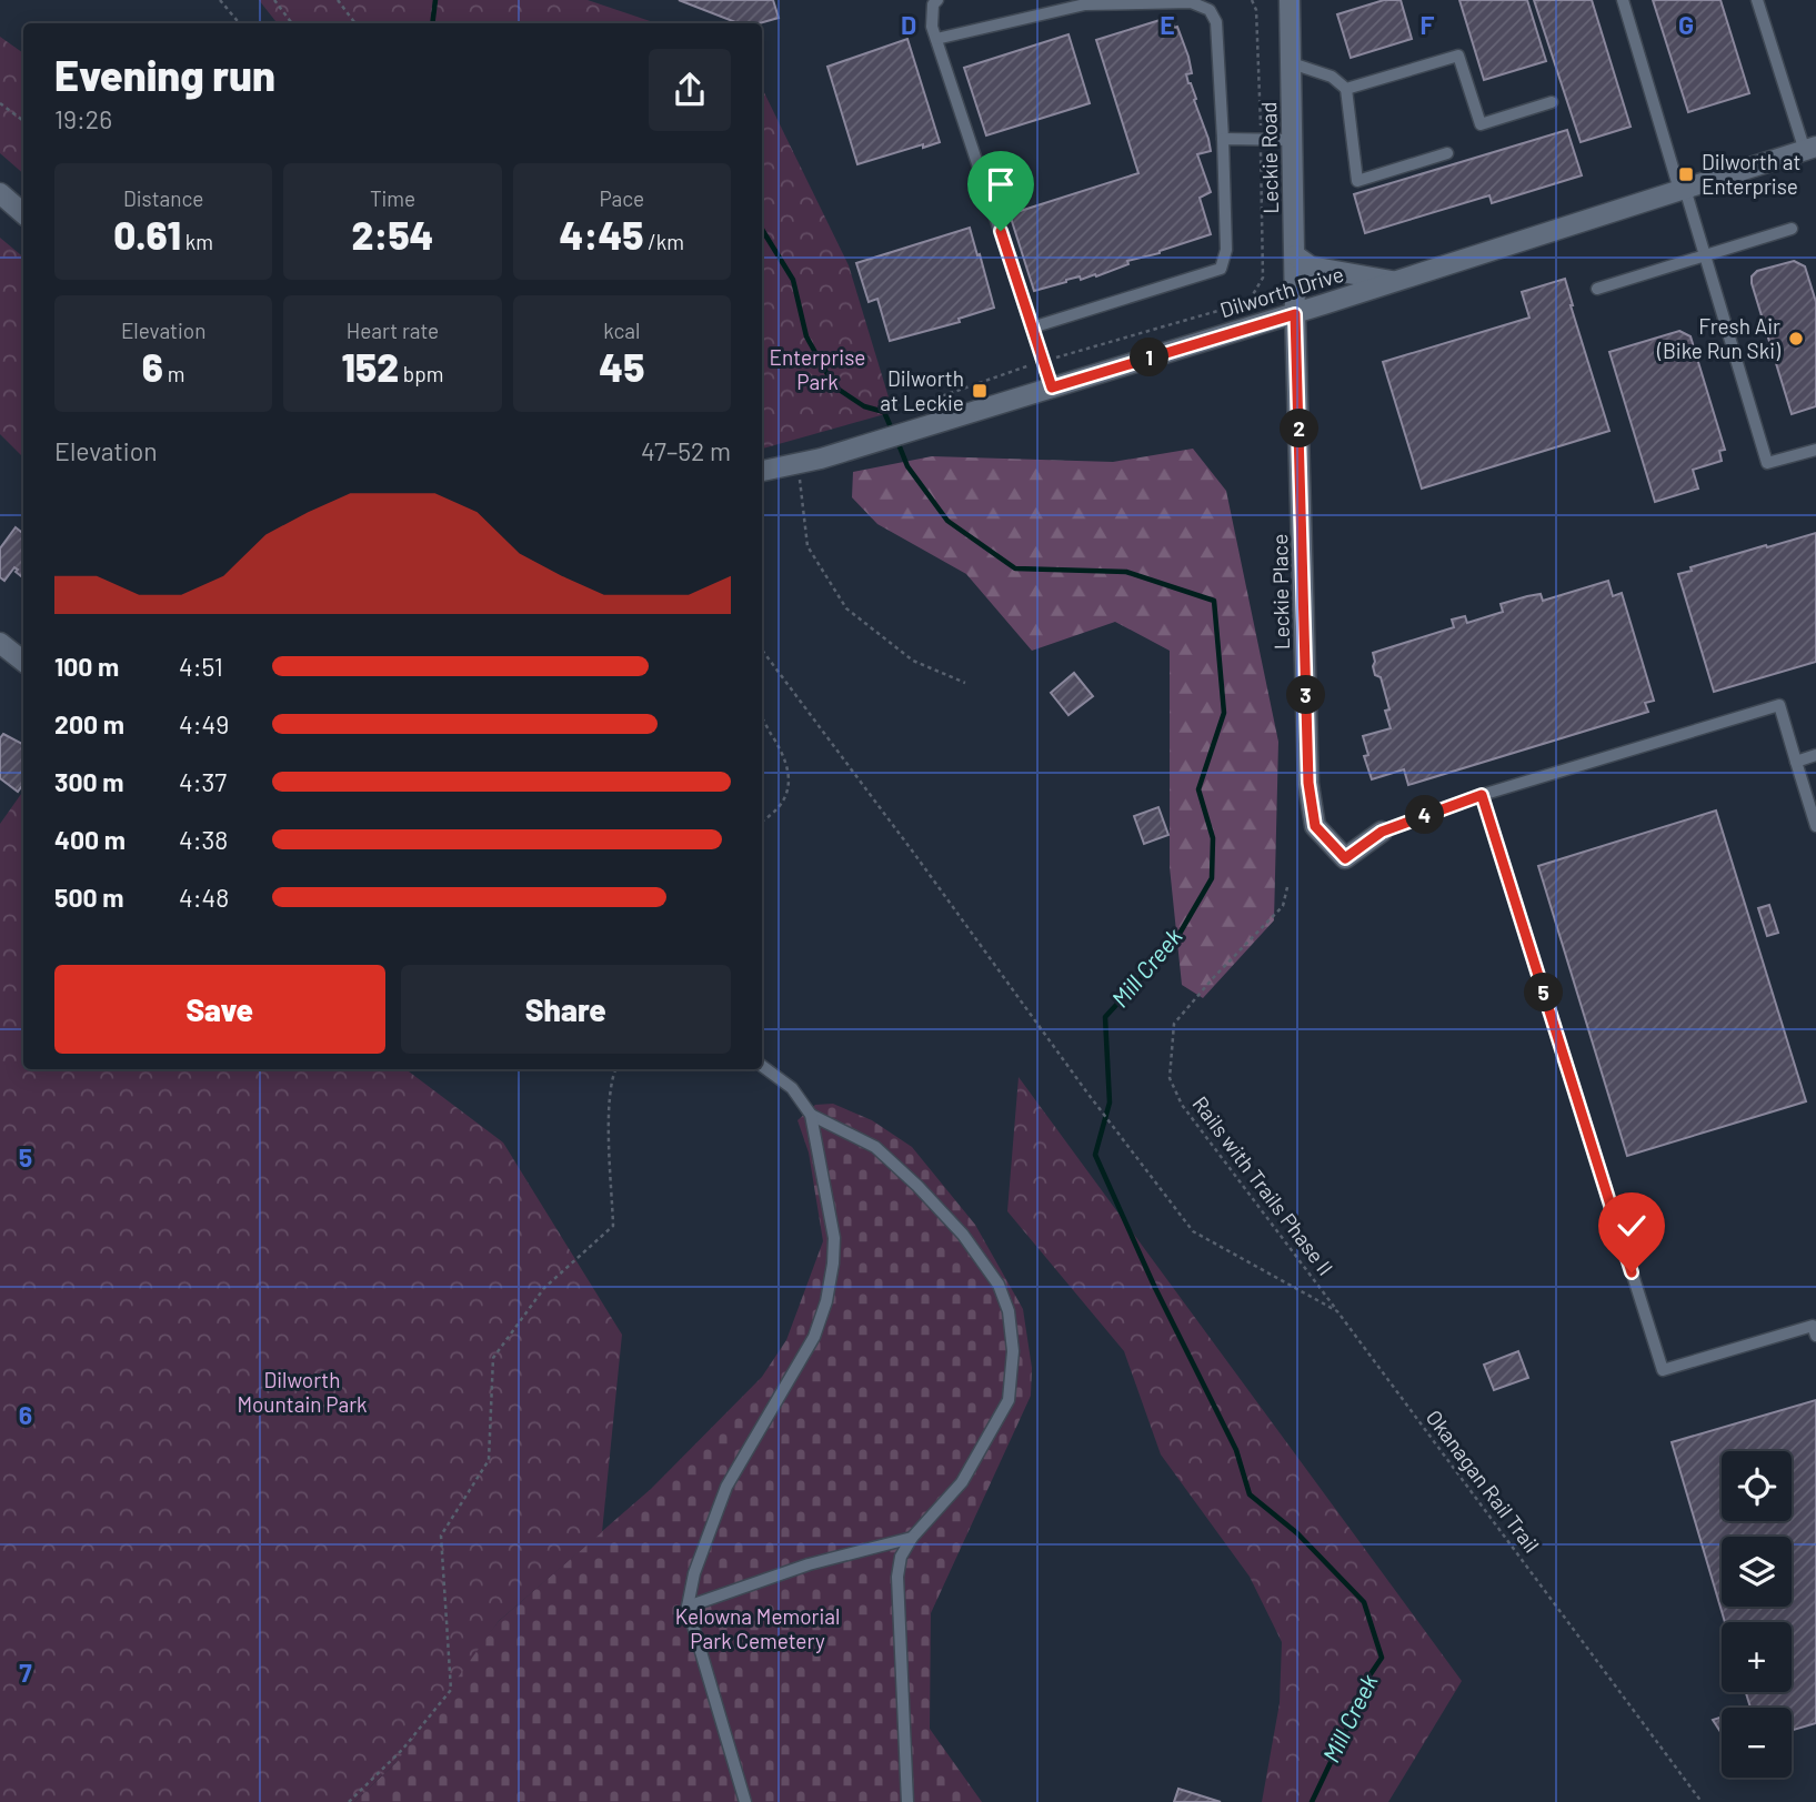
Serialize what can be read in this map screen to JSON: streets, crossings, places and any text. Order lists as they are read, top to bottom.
{
  "streets": {
    "main road": ["Leckie Road", "Dilworth Drive", "Leckie Place"],
    "path": ["Rails with Trails Phase II", "Okanagan Rail Trail"]
  },
  "crossings": [
    ["Leckie Road", "Dilworth Drive"],
    ["Leckie Road", "Leckie Place"],
    ["Dilworth Drive", "Leckie Place"],
    ["Rails with Trails Phase II", "Okanagan Rail Trail"]
  ],
  "water": ["Mill Creek"],
  "parks": ["Enterprise Park", "Dilworth Mountain Park", "Kelowna Memorial Park Cemetery"],
  "places": {
    "transit": ["Dilworth at Enterprise", "Dilworth at Leckie"],
    "other": ["Fresh Air (Bike Run Ski)"]
  },
  "page": {
    "heading": ["Evening run", "19:26"],
    "stats": [
      ["Distance", "0.61 km"],
      ["Time", "2:54"],
      ["Pace", "4:45 /km"],
      ["Elevation", "6 m"],
      ["Heart rate", "152 bpm"],
      ["kcal", "45"]
    ],
    "pins": [
      "1",
      "2",
      "3",
      "4",
      "5"
    ],
    "chart": ["Elevation", "47–52 m"],
    "list": [
      {
        "name": "100 m",
        "note": "4:51"
      },
      {
        "name": "200 m",
        "note": "4:49"
      },
      {
        "name": "300 m",
        "note": "4:37"
      },
      {
        "name": "400 m",
        "note": "4:38"
      },
      {
        "name": "500 m",
        "note": "4:48"
      }
    ],
    "buttons": ["Save", "Share"],
    "map_buttons": ["+", "−"]
  },
  "grid": {
    "columns": [
      "D",
      "E",
      "F",
      "G"
    ],
    "rows": ["5", "6", "7"]
  }
}
